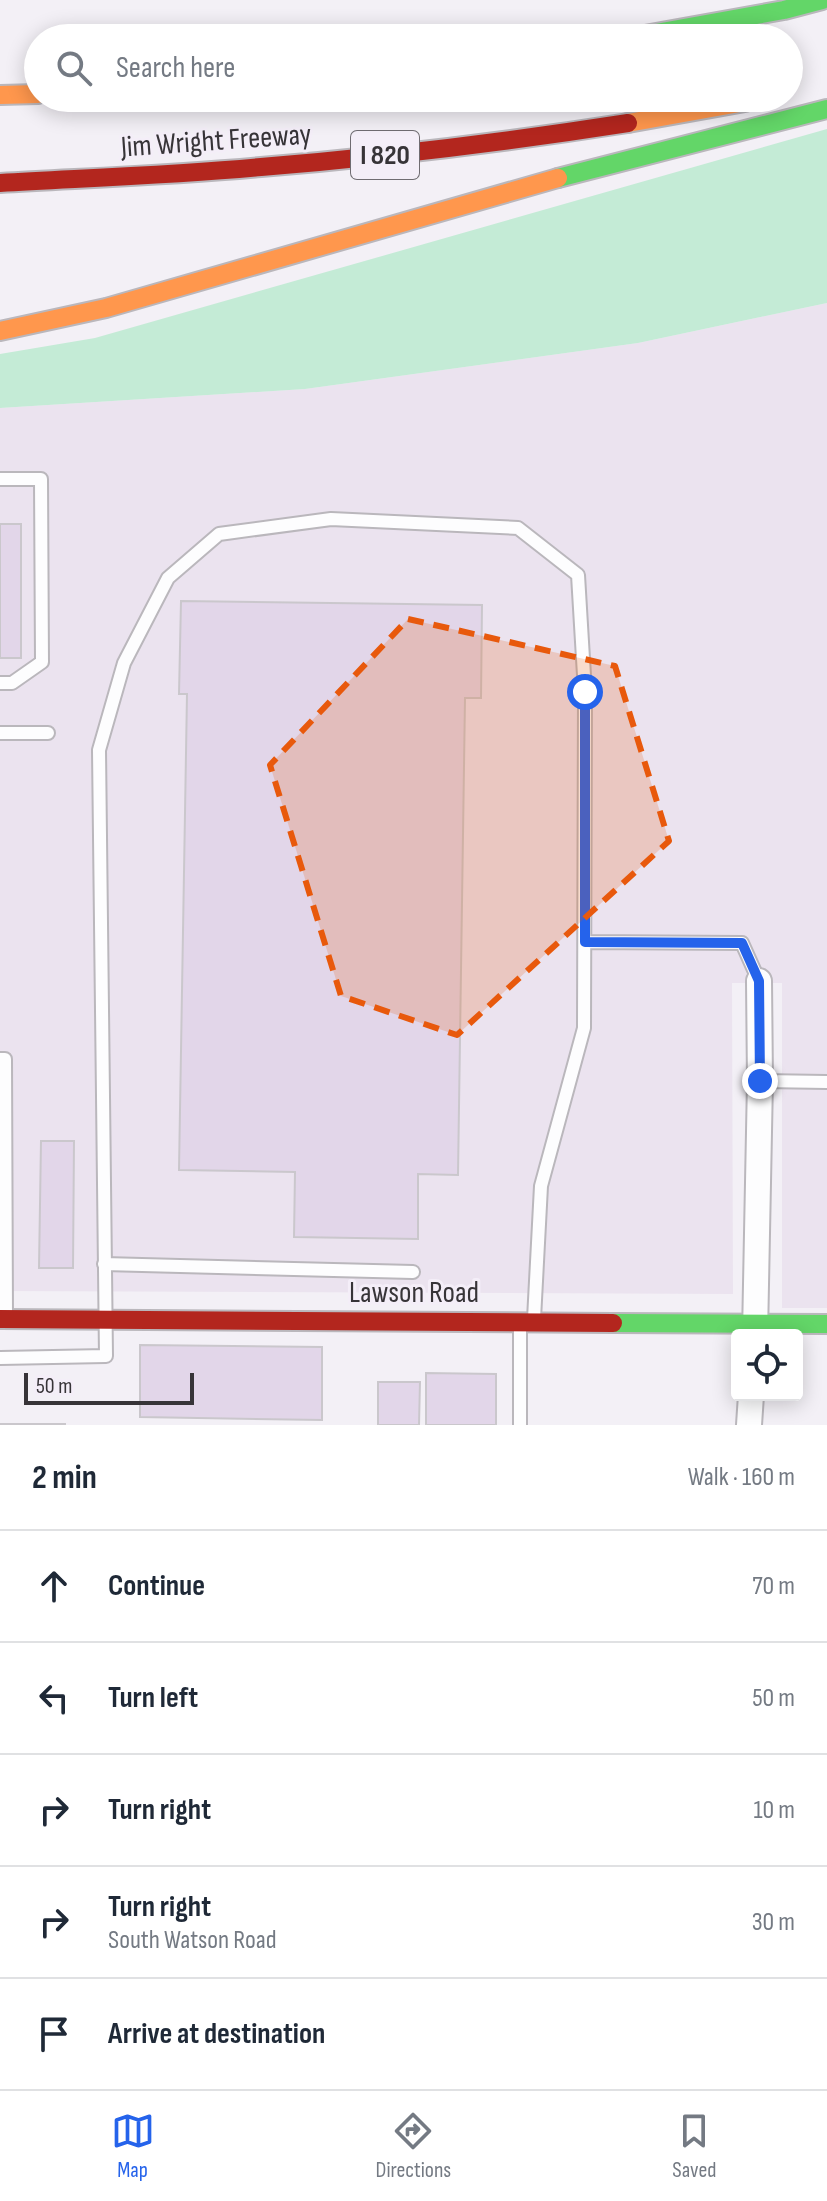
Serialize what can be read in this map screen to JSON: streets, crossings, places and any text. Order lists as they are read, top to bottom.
{
  "streets": {
    "main road": ["Jim Wright Freeway", "I 820", "Lawson Road"]
  },
  "scale_bar": "50 m",
  "page": {
    "search": "Search here",
    "scale": "50 m",
    "heading": ["2 min", "Walk · 160 m"],
    "list": [
      ["Continue", "70 m"],
      ["Turn left", "50 m"],
      ["Turn right", "10 m"],
      ["Turn right", "South Watson Road", "30 m"],
      "Arrive at destination"
    ],
    "nav": ["Map", "Directions", "Saved"]
  }
}
